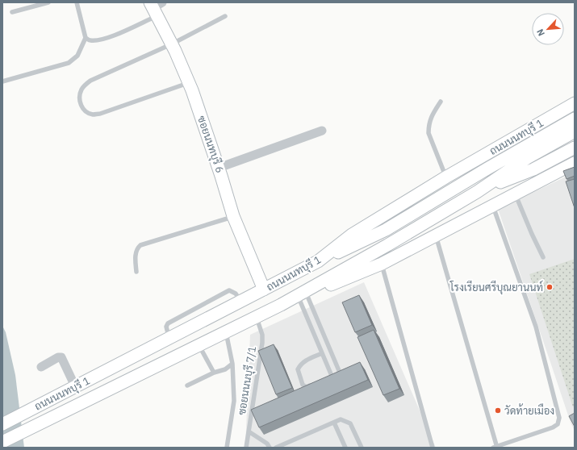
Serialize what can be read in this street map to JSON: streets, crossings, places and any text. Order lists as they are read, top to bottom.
{
  "streets": {
    "main road": ["ถนนนนทบุรี 1", "ซอยนนทบุรี 6"],
    "lane": ["ซอยนนนบุรี 7/1"]
  },
  "crossings": [
    ["ถนนนนทบุรี 1", "ซอยนนทบุรี 6"],
    ["ถนนนนทบุรี 1", "ซอยนนนบุรี 7/1"]
  ],
  "places": ["โรงเรียนศรีบุณยานนท์", "วัดท้ายเมือง"],
  "north": "bottom left"
}
